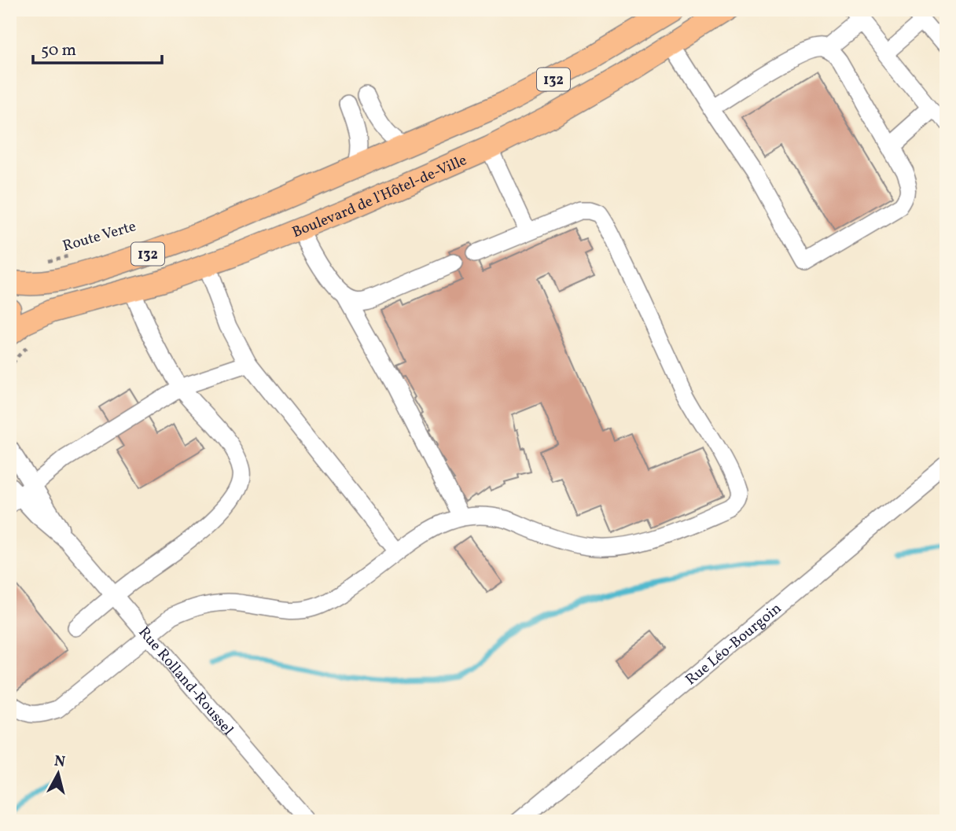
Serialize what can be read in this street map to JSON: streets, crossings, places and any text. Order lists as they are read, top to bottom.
{
  "streets": {
    "main road": ["132", "Boulevard de l'Hôtel-de-Ville"],
    "street": ["Rue Léo-Bourgoin", "Rue Rolland-Roussel"],
    "path": ["Route Verte"]
  },
  "scale_bar": "50 m",
  "north": "top"
}
